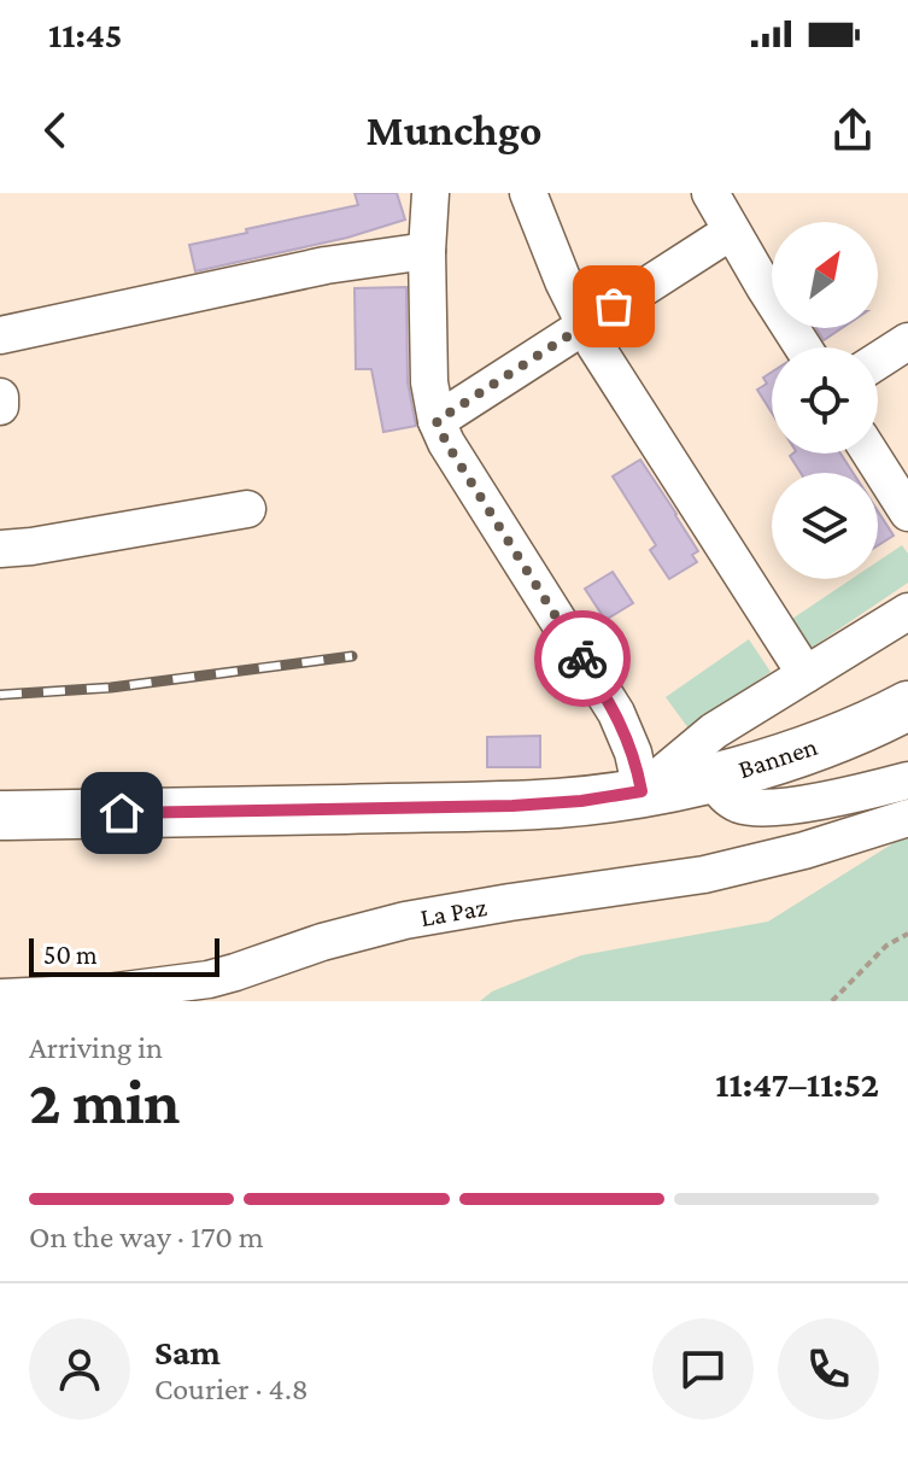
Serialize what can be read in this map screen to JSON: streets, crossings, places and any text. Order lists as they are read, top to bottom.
{
  "streets": {
    "main road": ["Bannen"],
    "street": ["La Paz"]
  },
  "scale_bar": "50 m",
  "north": "top right",
  "page": {
    "status": "11:45",
    "header": "Munchgo",
    "scale": "50 m",
    "heading": ["2 min", "Arriving in", "11:47–11:52"],
    "panel": ["Sam", "Courier · 4.8"],
    "bar": "On the way · 170 m"
  }
}
